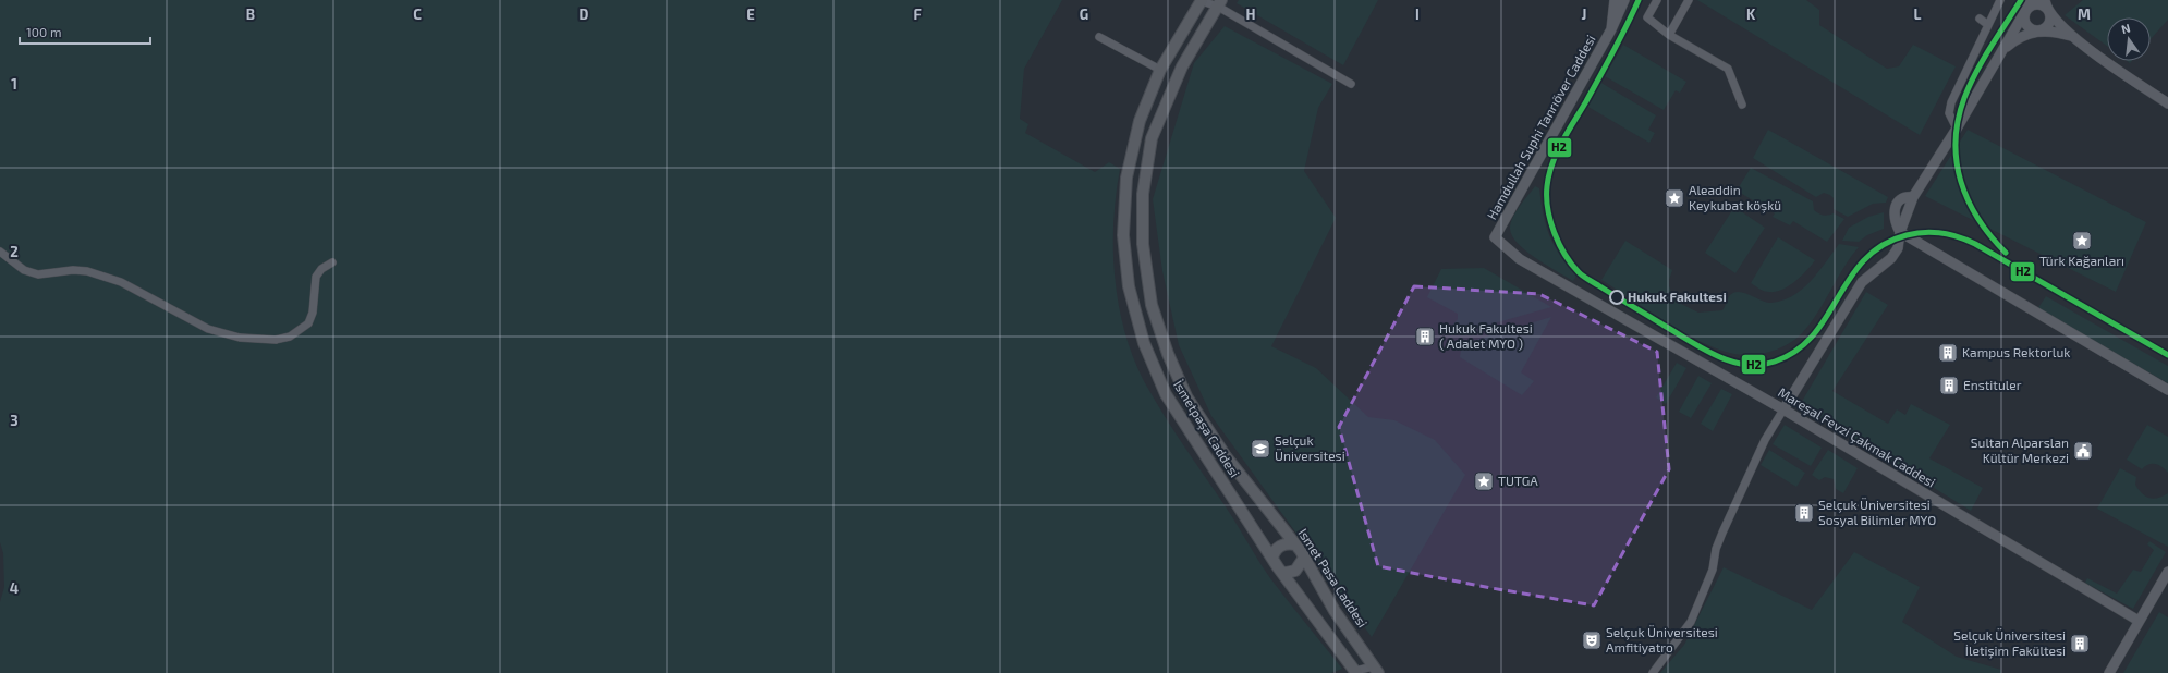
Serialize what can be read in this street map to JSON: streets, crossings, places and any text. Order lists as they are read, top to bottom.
{
  "streets": {
    "main road": ["İsmetpaşa Caddesi", "Ismet Pasa Caddesi"],
    "street": ["Hamdullah Suphi Tanrıöver Caddesi", "Mareşal Fevzi Çakmak Caddesi"]
  },
  "crossings": [
    ["Hamdullah Suphi Tanrıöver Caddesi", "Mareşal Fevzi Çakmak Caddesi"],
    ["İsmetpaşa Caddesi", "Ismet Pasa Caddesi"]
  ],
  "places": {
    "place": ["Aleaddin Keykubat köşkü", "Türk Kağanları", "TUTGA"],
    "other": ["Hukuk Fakultesi"],
    "building": [
      "Hukuk Fakultesi ( Adalet MYO )",
      "Kampus Rektorluk",
      "Enstituler",
      "Selçuk Üniversitesi Sosyal Bilimler MYO",
      "Selçuk Üniversitesi İletişim Fakültesi"
    ],
    "school or university": ["Selçuk Üniversitesi"],
    "public building": ["Sultan Alparslan Kültür Merkezi"],
    "theatre": ["Selçuk Üniversitesi Amfitiyatro"]
  },
  "lines": ["transit line H2"],
  "scale_bar": "100 m",
  "north": "top",
  "grid": {
    "columns": [
      "B",
      "C",
      "D",
      "E",
      "F",
      "G",
      "H",
      "I",
      "J",
      "K",
      "L",
      "M"
    ],
    "rows": [
      "1",
      "2",
      "3",
      "4"
    ]
  }
}
